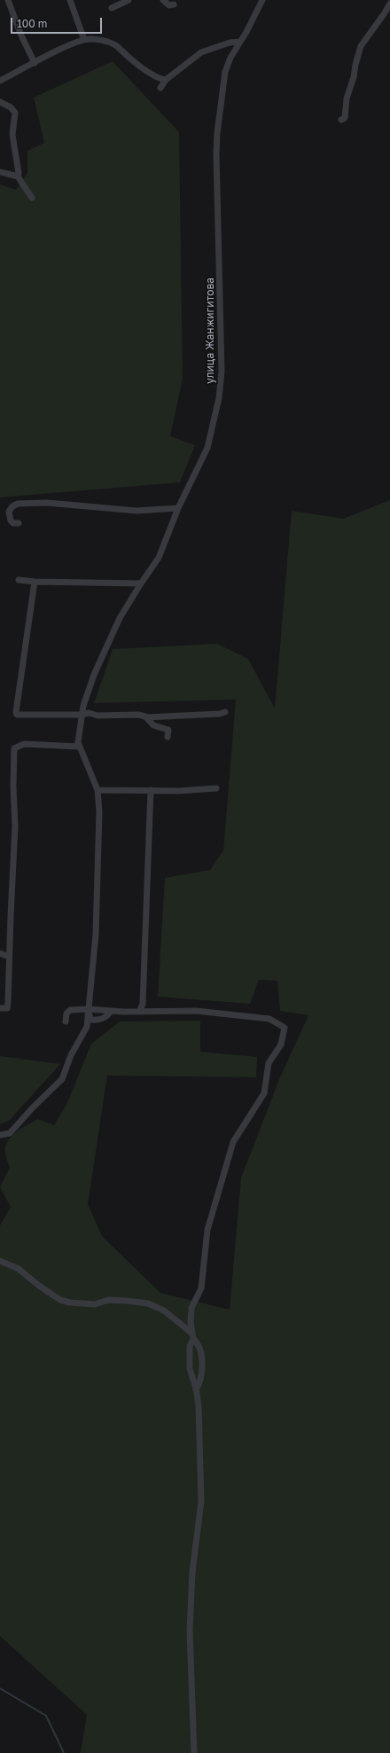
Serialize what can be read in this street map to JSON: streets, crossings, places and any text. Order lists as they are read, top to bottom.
{
  "streets": {
    "street": ["улица Жанжигитова"]
  },
  "scale_bar": "100 m"
}
